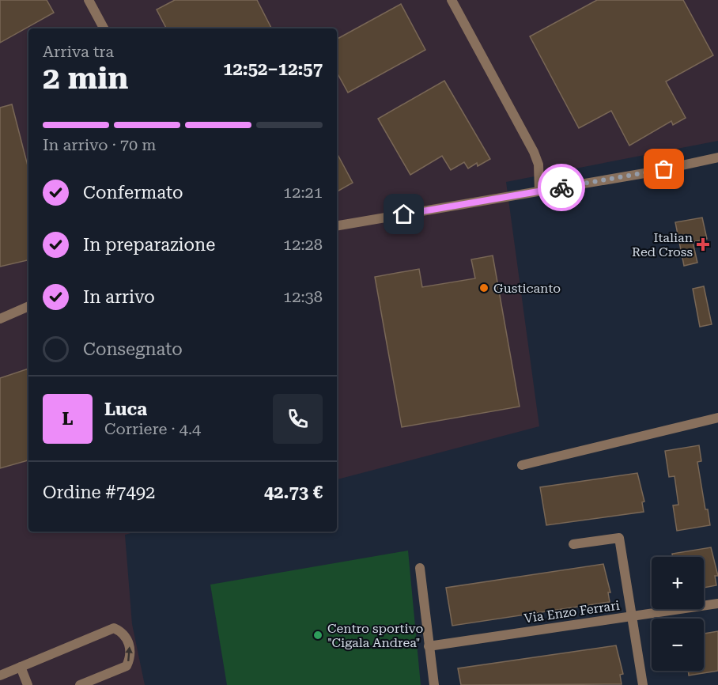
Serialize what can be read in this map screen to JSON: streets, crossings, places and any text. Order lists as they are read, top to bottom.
{
  "streets": {
    "street": ["Via Enzo Ferrari"]
  },
  "places": {
    "health": ["Italian Red Cross"],
    "other": ["Gusticanto", "Centro sportivo \"Cigala Andrea\""]
  },
  "page": {
    "heading": ["2 min", "Arriva tra", "12:52–12:57"],
    "panel": [
      "Luca",
      "Corriere · 4.4",
      "Ordine #7492",
      "42.73 €"
    ],
    "bar": "In arrivo · 70 m",
    "list": [
      ["Confermato", "12:21"],
      ["In preparazione", "12:28"],
      ["In arrivo", "12:38"],
      "Consegnato"
    ],
    "round": "L",
    "map_buttons": ["+", "−"]
  }
}
